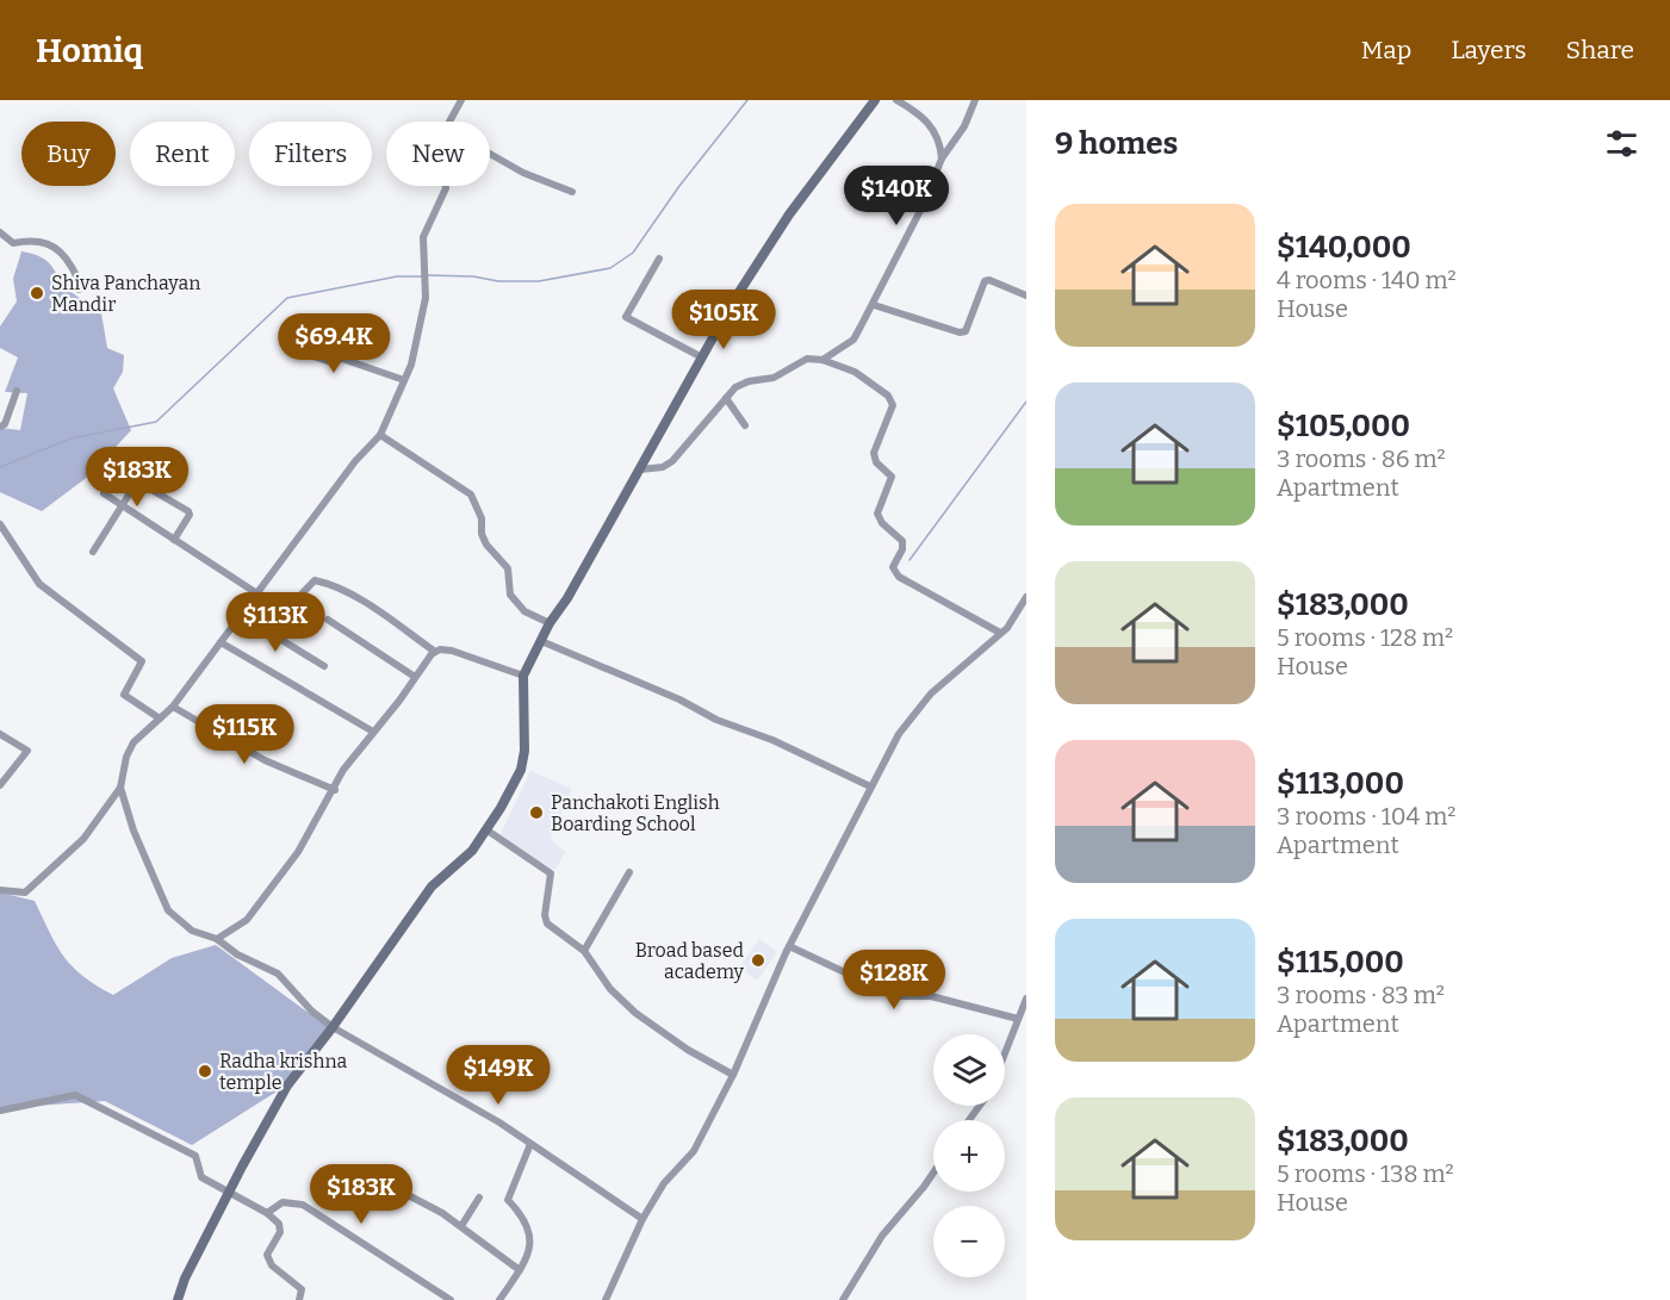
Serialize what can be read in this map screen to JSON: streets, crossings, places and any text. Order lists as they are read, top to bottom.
{
  "places": [
    "Shiva Panchayan Mandir",
    "Panchakoti English Boarding School",
    "Broad based academy",
    "Radha krishna temple"
  ],
  "page": {
    "header": "Homiq",
    "nav": ["Map", "Layers", "Share"],
    "heading": "9 homes",
    "chip": [
      "Buy",
      "Rent",
      "Filters",
      "New"
    ],
    "price": [
      "$140K",
      "$105K",
      "$69.4K",
      "$183K",
      "$113K",
      "$115K",
      "$128K",
      "$149K",
      "$183K"
    ],
    "list": [
      {
        "name": "$140,000",
        "note": "4 rooms · 140 m² · House"
      },
      {
        "name": "$105,000",
        "note": "3 rooms · 86 m² · Apartment"
      },
      {
        "name": "$183,000",
        "note": "5 rooms · 128 m² · House"
      },
      {
        "name": "$113,000",
        "note": "3 rooms · 104 m² · Apartment"
      },
      {
        "name": "$115,000",
        "note": "3 rooms · 83 m² · Apartment"
      },
      {
        "name": "$183,000",
        "note": "5 rooms · 138 m² · House"
      }
    ],
    "map_buttons": ["+", "−"]
  }
}
